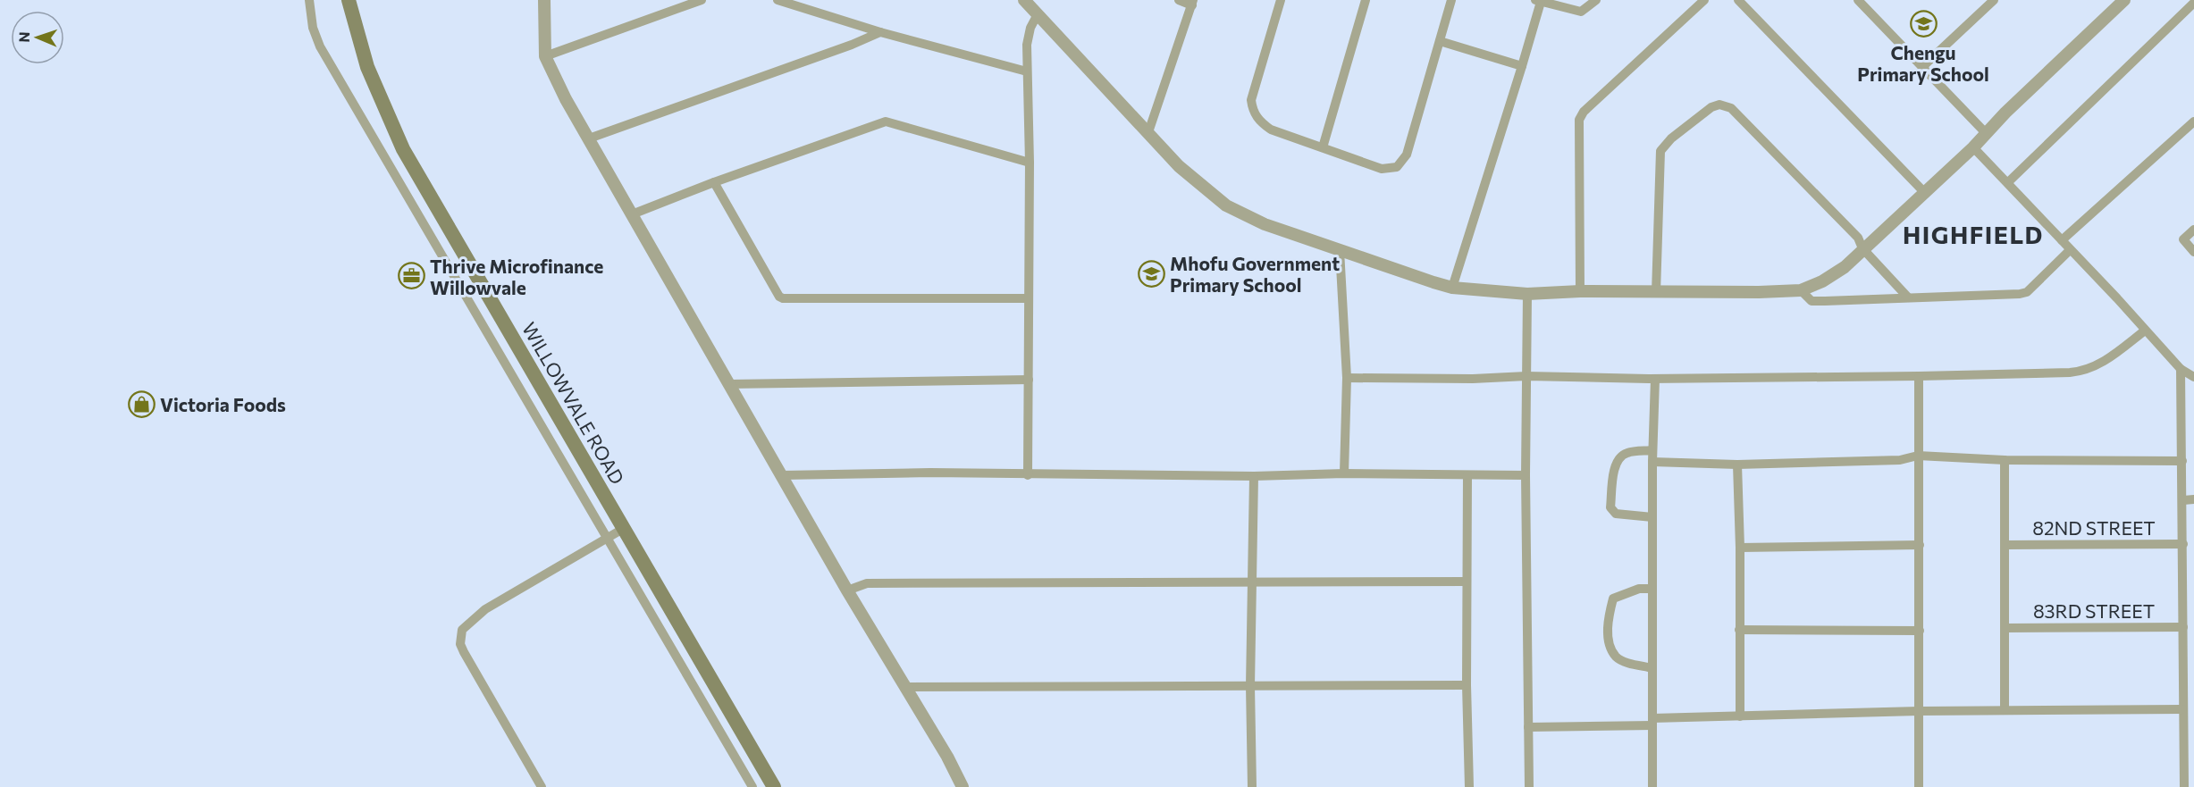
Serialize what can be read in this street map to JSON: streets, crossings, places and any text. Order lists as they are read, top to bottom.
{
  "streets": {
    "main road": ["WILLOWVALE ROAD"],
    "street": ["82ND STREET", "83RD STREET"]
  },
  "districts": ["HIGHFIELD"],
  "places": {
    "school or university": ["Chengu Primary School", "Mhofu Government Primary School"],
    "office": ["Thrive Microfinance Willowvale"],
    "shop": ["Victoria Foods"]
  },
  "north": "left"
}
